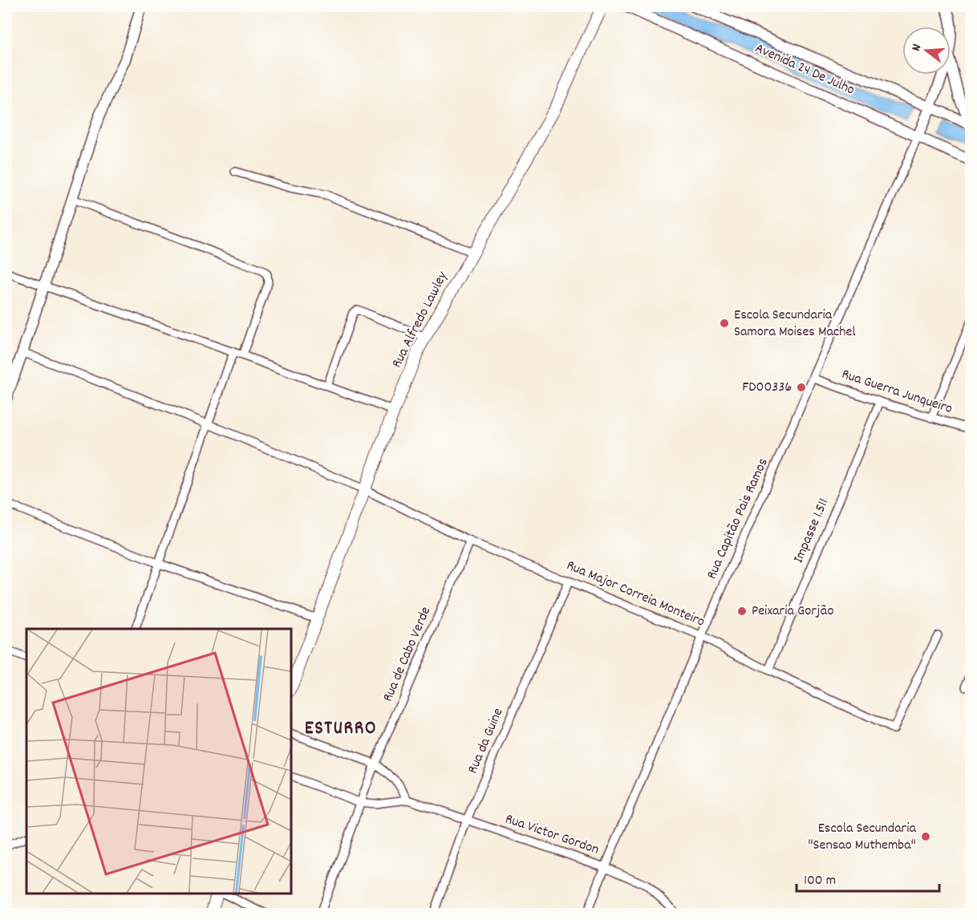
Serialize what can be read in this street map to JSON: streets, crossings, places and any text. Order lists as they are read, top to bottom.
{
  "streets": {
    "main road": ["Rua Alfredo Lawley"],
    "street": [
      "Avenida 24 De Julho",
      "Rua Guerra Junqueiro",
      "Rua Capitão Pais Ramos",
      "Impasse 1.511",
      "Rua Major Correia Monteiro",
      "Rua de Cabo Verde",
      "Rua da Guine",
      "Rua Victor Gordon"
    ]
  },
  "crossings": [
    ["Avenida 24 De Julho", "Rua Capitão Pais Ramos"],
    ["Rua Alfredo Lawley", "Rua Major Correia Monteiro"],
    ["Rua Guerra Junqueiro", "Rua Capitão Pais Ramos"],
    ["Rua Guerra Junqueiro", "Impasse 1.511"],
    ["Rua Capitão Pais Ramos", "Rua Major Correia Monteiro"],
    ["Rua Capitão Pais Ramos", "Rua Victor Gordon"],
    ["Impasse 1.511", "Rua Major Correia Monteiro"],
    ["Rua Major Correia Monteiro", "Rua de Cabo Verde"],
    ["Rua Major Correia Monteiro", "Rua da Guine"],
    ["Rua da Guine", "Rua Victor Gordon"]
  ],
  "districts": ["ESTURRO"],
  "places": [
    "Escola Secundaria Samora Moises Machel",
    "FD00336",
    "Peixaria Gorjão",
    "Escola Secundaria \"Sensao Muthemba\""
  ],
  "scale_bar": "100 m",
  "north": "left"
}
